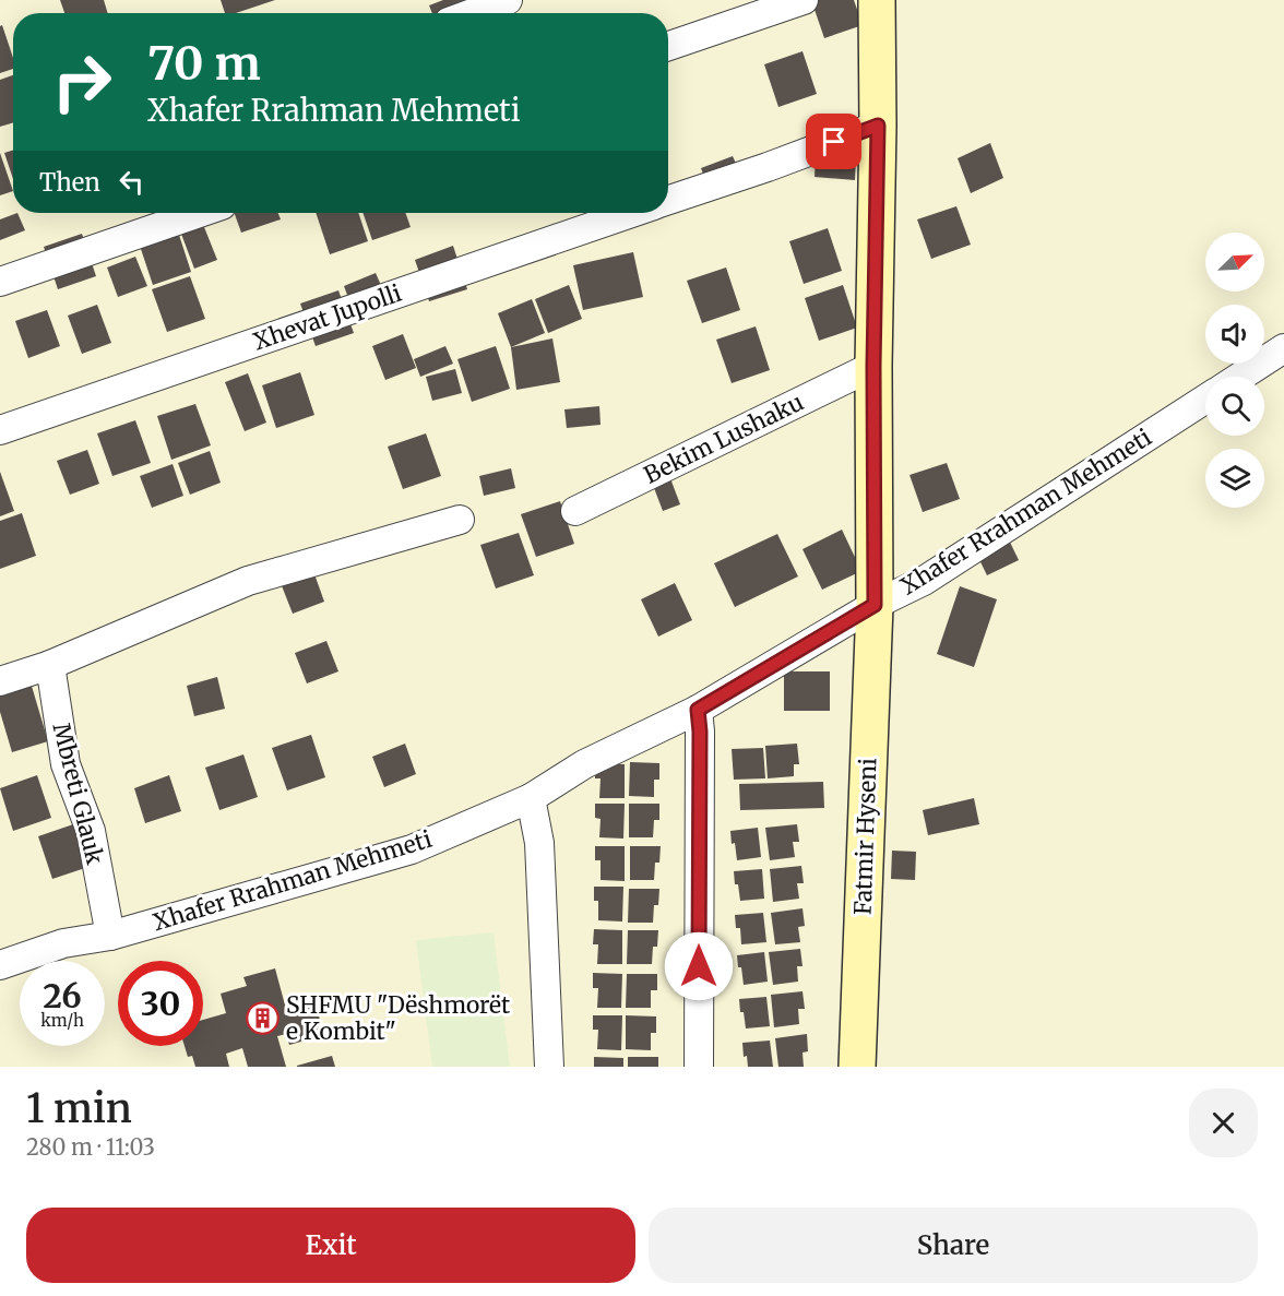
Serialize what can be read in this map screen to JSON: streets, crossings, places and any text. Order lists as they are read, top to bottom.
{
  "streets": {
    "street": [
      "Xhevat Jupolli",
      "Bekim Lushaku",
      "Xhafer Rrahman Mehmeti",
      "Mbreti Glauk",
      "Fatmir Hyseni"
    ]
  },
  "crossings": [
    ["Xhafer Rrahman Mehmeti", "Mbreti Glauk"],
    ["Xhafer Rrahman Mehmeti", "Fatmir Hyseni"]
  ],
  "places": {
    "building": ["SHFMU \"Dëshmorët e Kombit\""]
  },
  "north": "top right",
  "page": {
    "turn": ["70 m", "Xhafer Rrahman Mehmeti"],
    "then": "Then",
    "speed": "26 km/h",
    "limit": "30",
    "heading": ["1 min", "280 m · 11:03"],
    "buttons": ["Exit", "Share"]
  }
}
